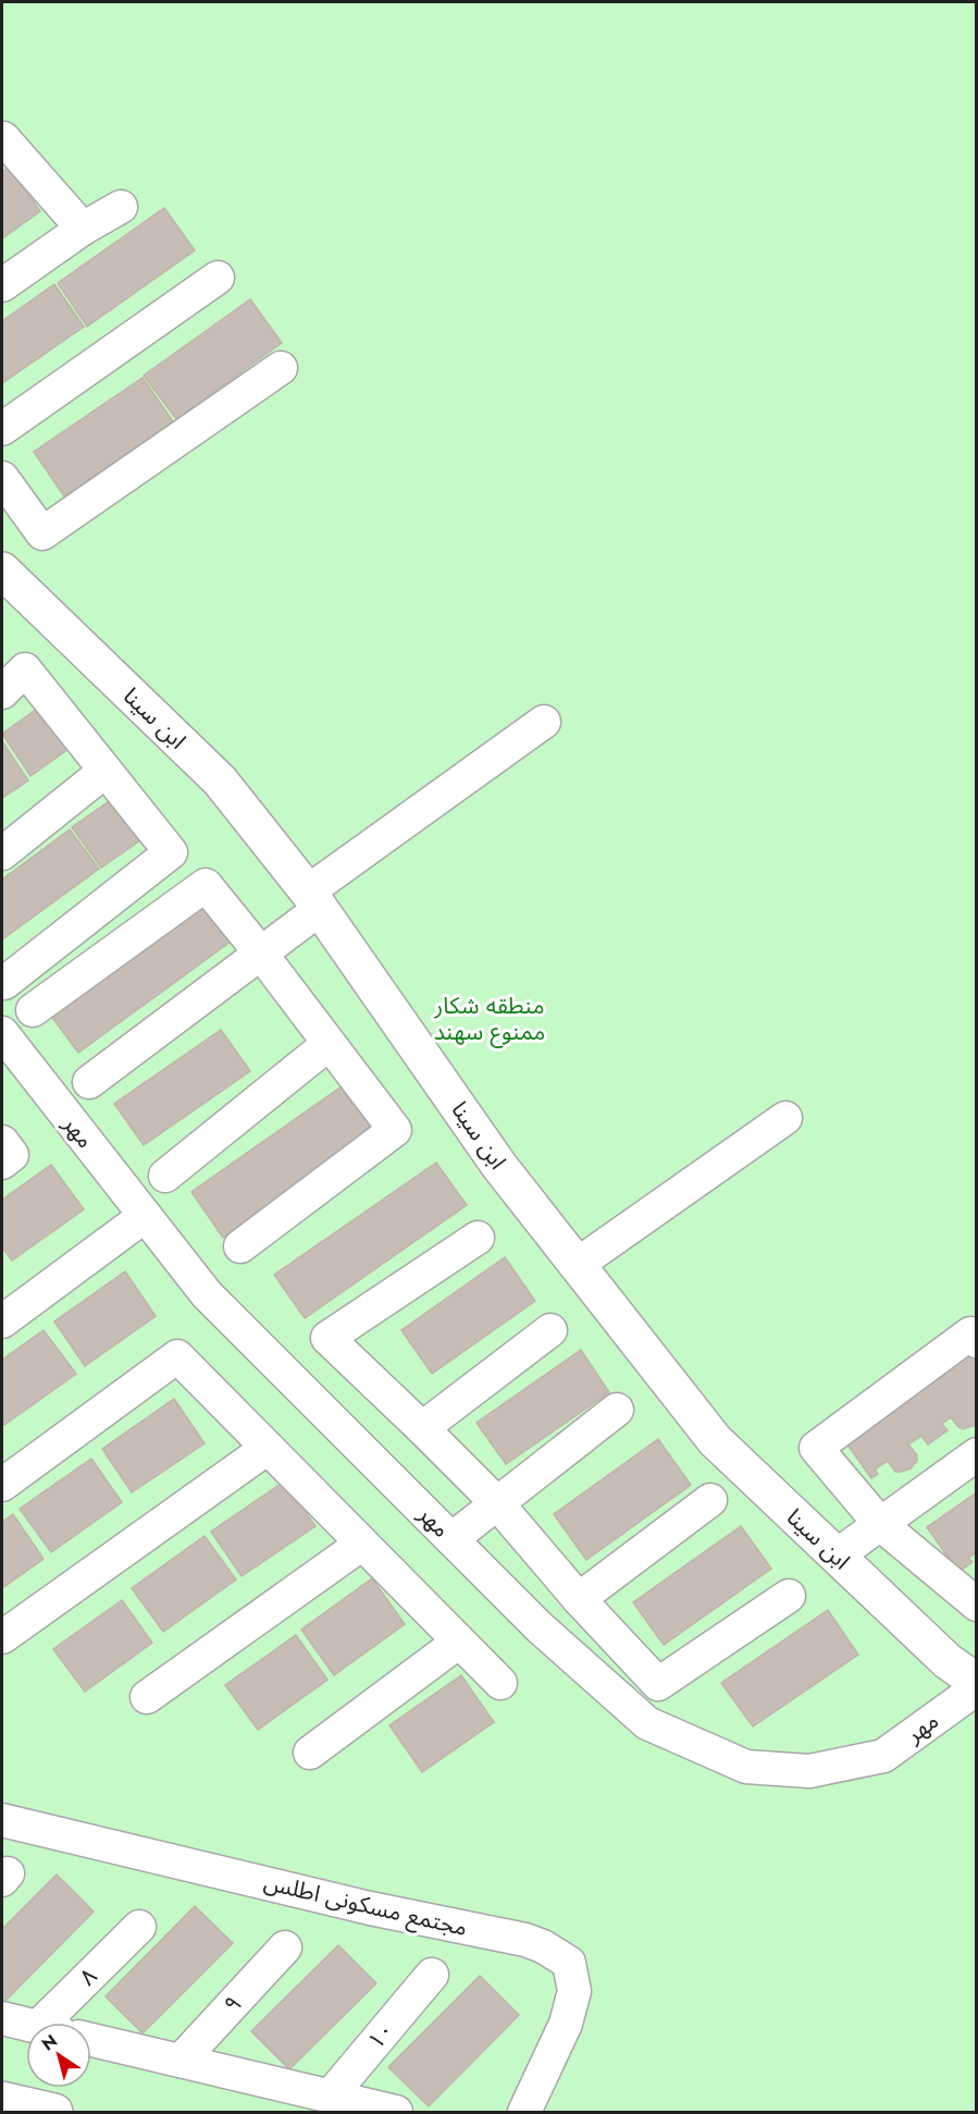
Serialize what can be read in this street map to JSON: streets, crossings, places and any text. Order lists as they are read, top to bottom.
{
  "streets": {
    "street": [
      "ابن سینا",
      "مهر",
      "مجتمع مسکونی اطلس",
      "۸",
      "۹",
      "۱۰"
    ]
  },
  "parks": ["منطقه شکار ممنوع سهند"],
  "north": "top left"
}
